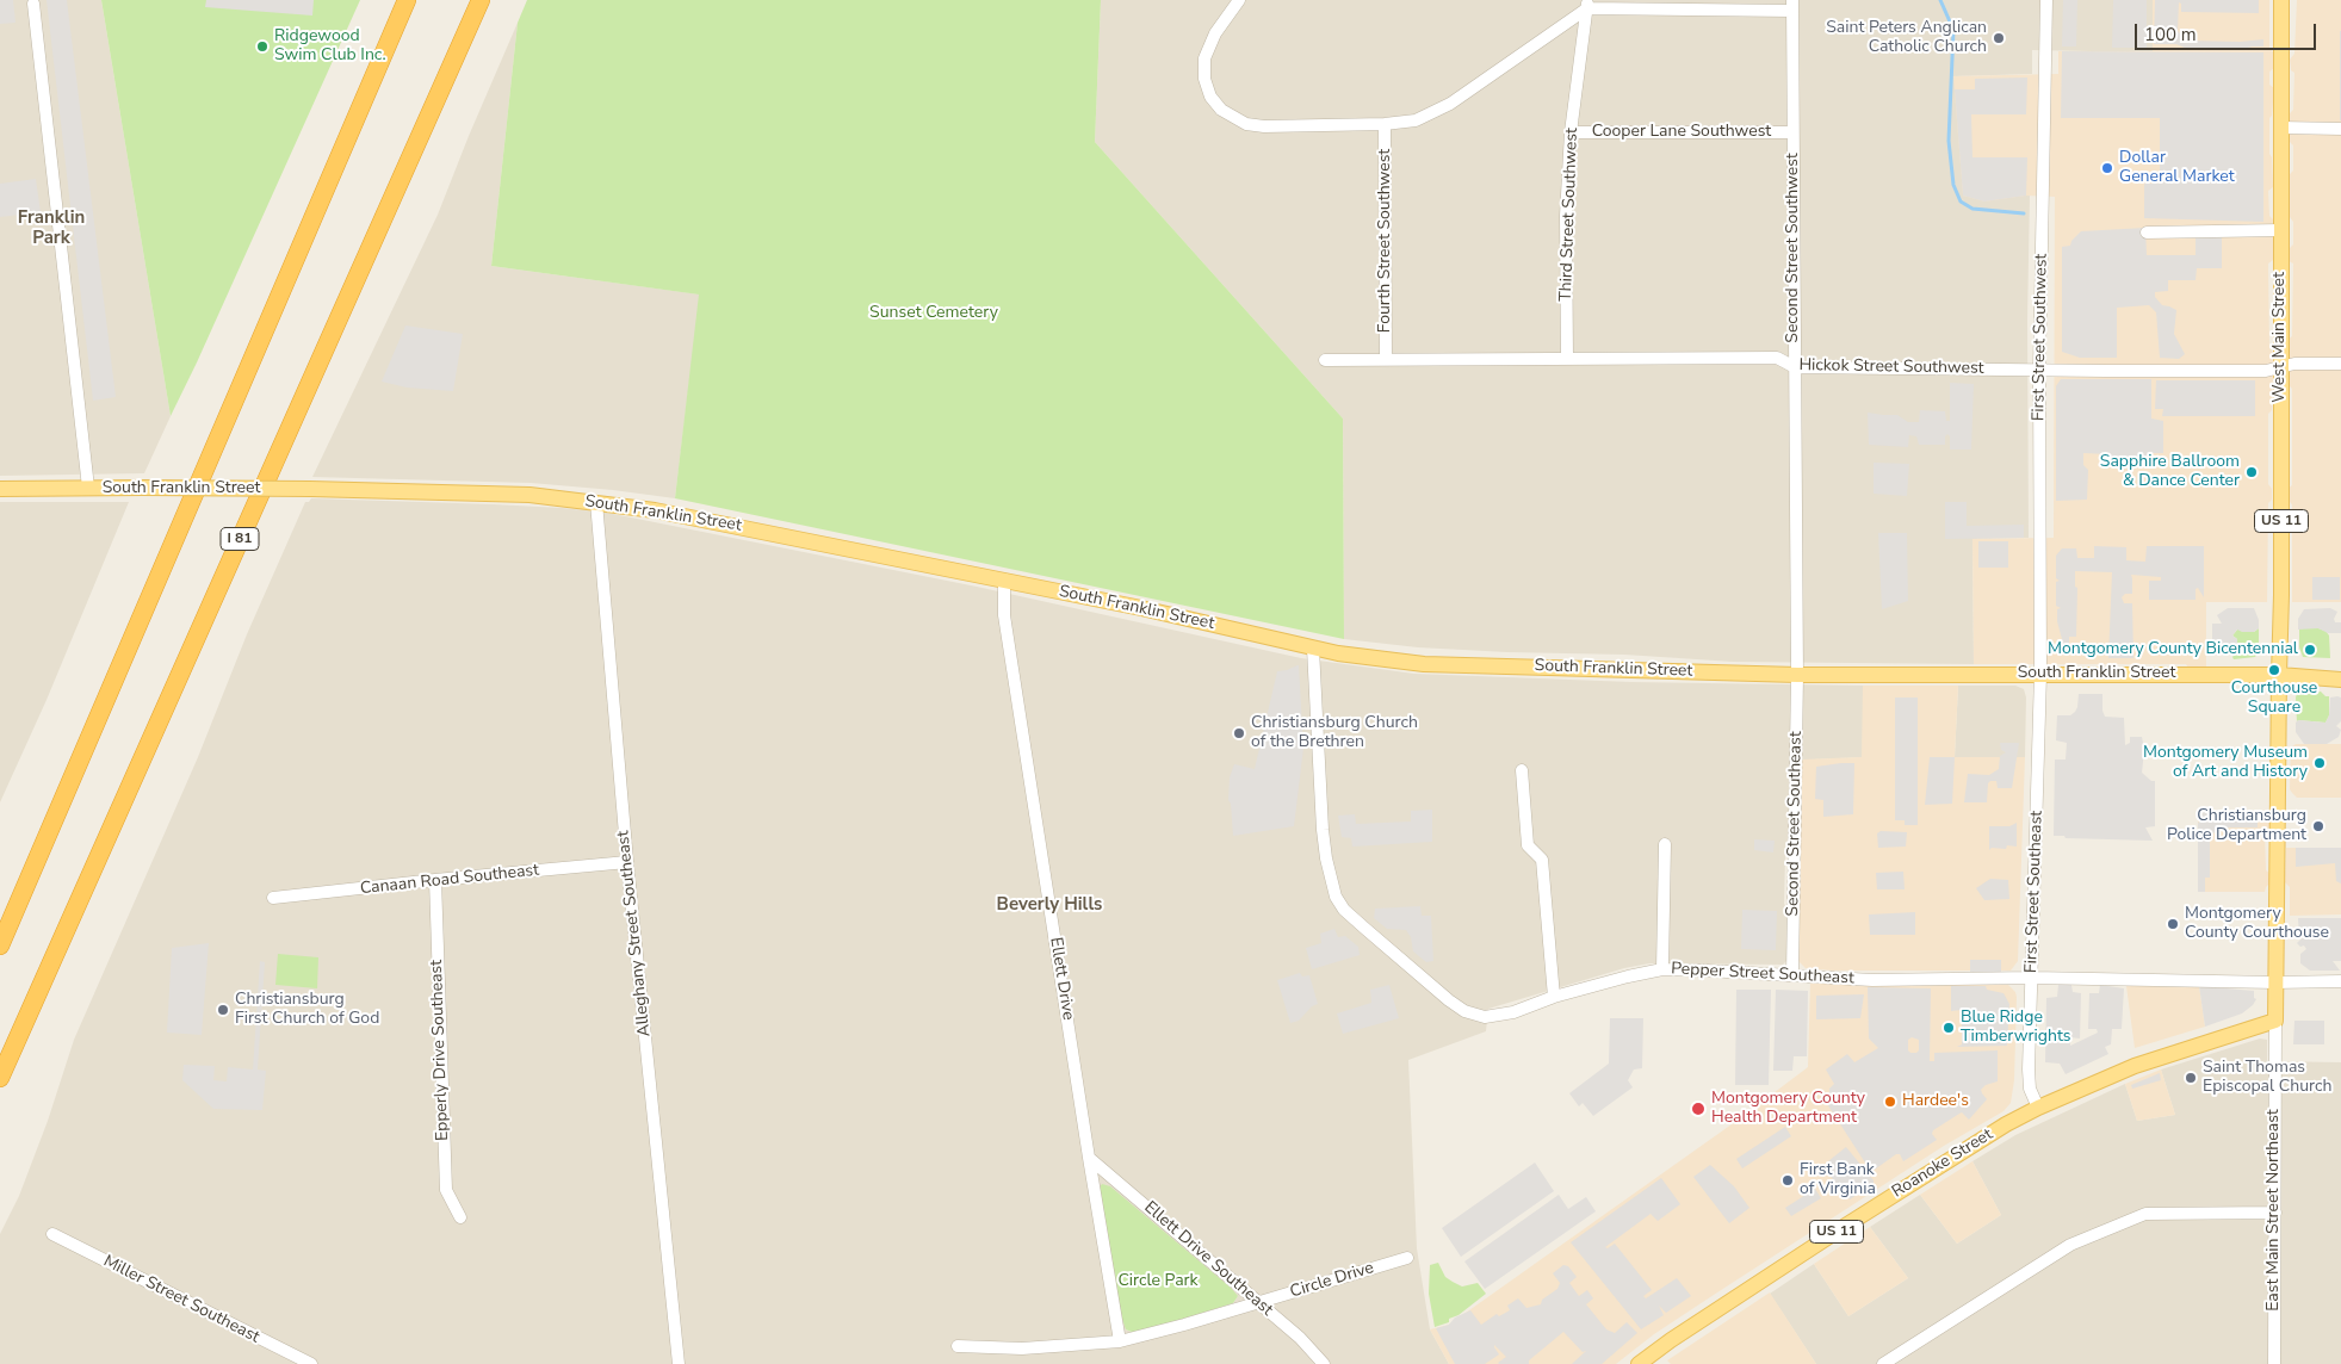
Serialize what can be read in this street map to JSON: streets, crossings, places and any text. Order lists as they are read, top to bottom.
{
  "streets": {
    "highway": ["I 81"],
    "main road": [
      "West Main Street",
      "South Franklin Street",
      "US 11",
      "Roanoke Street"
    ],
    "street": [
      "Cooper Lane Southwest",
      "Third Street Southwest",
      "Fourth Street Southwest",
      "Second Street Southwest",
      "First Street Southwest",
      "Hickok Street Southwest",
      "Second Street Southeast",
      "Canaan Road Southeast",
      "First Street Southeast",
      "Alleghany Street Southeast",
      "Pepper Street Southeast",
      "Ellett Drive",
      "Epperly Drive Southeast",
      "East Main Street Northeast",
      "Ellett Drive Southeast",
      "Circle Drive",
      "Miller Street Southeast"
    ]
  },
  "crossings": [
    ["Cooper Lane Southwest", "Third Street Southwest"],
    ["Cooper Lane Southwest", "Second Street Southwest"],
    ["Third Street Southwest", "Hickok Street Southwest"],
    ["Fourth Street Southwest", "Hickok Street Southwest"],
    ["Second Street Southwest", "Hickok Street Southwest"],
    ["Second Street Southwest", "South Franklin Street"],
    ["Second Street Southwest", "Second Street Southeast"],
    ["First Street Southwest", "Hickok Street Southwest"],
    ["First Street Southwest", "South Franklin Street"],
    ["First Street Southwest", "First Street Southeast"],
    ["West Main Street", "Hickok Street Southwest"],
    ["West Main Street", "South Franklin Street"],
    ["West Main Street", "US 11"],
    ["South Franklin Street", "US 11"],
    ["South Franklin Street", "Second Street Southeast"],
    ["South Franklin Street", "First Street Southeast"],
    ["South Franklin Street", "Alleghany Street Southeast"],
    ["South Franklin Street", "Pepper Street Southeast"],
    ["South Franklin Street", "Ellett Drive"],
    ["US 11", "Pepper Street Southeast"],
    ["US 11", "Roanoke Street"],
    ["US 11", "East Main Street Northeast"],
    ["Second Street Southeast", "Pepper Street Southeast"],
    ["Canaan Road Southeast", "Alleghany Street Southeast"],
    ["Canaan Road Southeast", "Epperly Drive Southeast"],
    ["First Street Southeast", "Pepper Street Southeast"],
    ["First Street Southeast", "Roanoke Street"],
    ["Ellett Drive", "Ellett Drive Southeast"],
    ["Ellett Drive", "Circle Drive"],
    ["Roanoke Street", "East Main Street Northeast"],
    ["Ellett Drive Southeast", "Circle Drive"]
  ],
  "districts": ["Franklin Park", "Beverly Hills"],
  "parks": ["Sunset Cemetery", "Circle Park"],
  "places": [
    "Saint Peters Anglican Catholic Church",
    "Ridgewood Swim Club Inc.",
    "Dollar General Market",
    "Sapphire Ballroom & Dance Center",
    "Montgomery County Bicentennial",
    "Courthouse Square",
    "Christiansburg Church of the Brethren",
    "Montgomery Museum of Art and History",
    "Christiansburg Police Department",
    "Montgomery County Courthouse",
    "Christiansburg First Church of God",
    "Blue Ridge Timberwrights",
    "Saint Thomas Episcopal Church",
    "Hardee's",
    "Montgomery County Health Department",
    "First Bank of Virginia"
  ],
  "scale_bar": "100 m"
}
